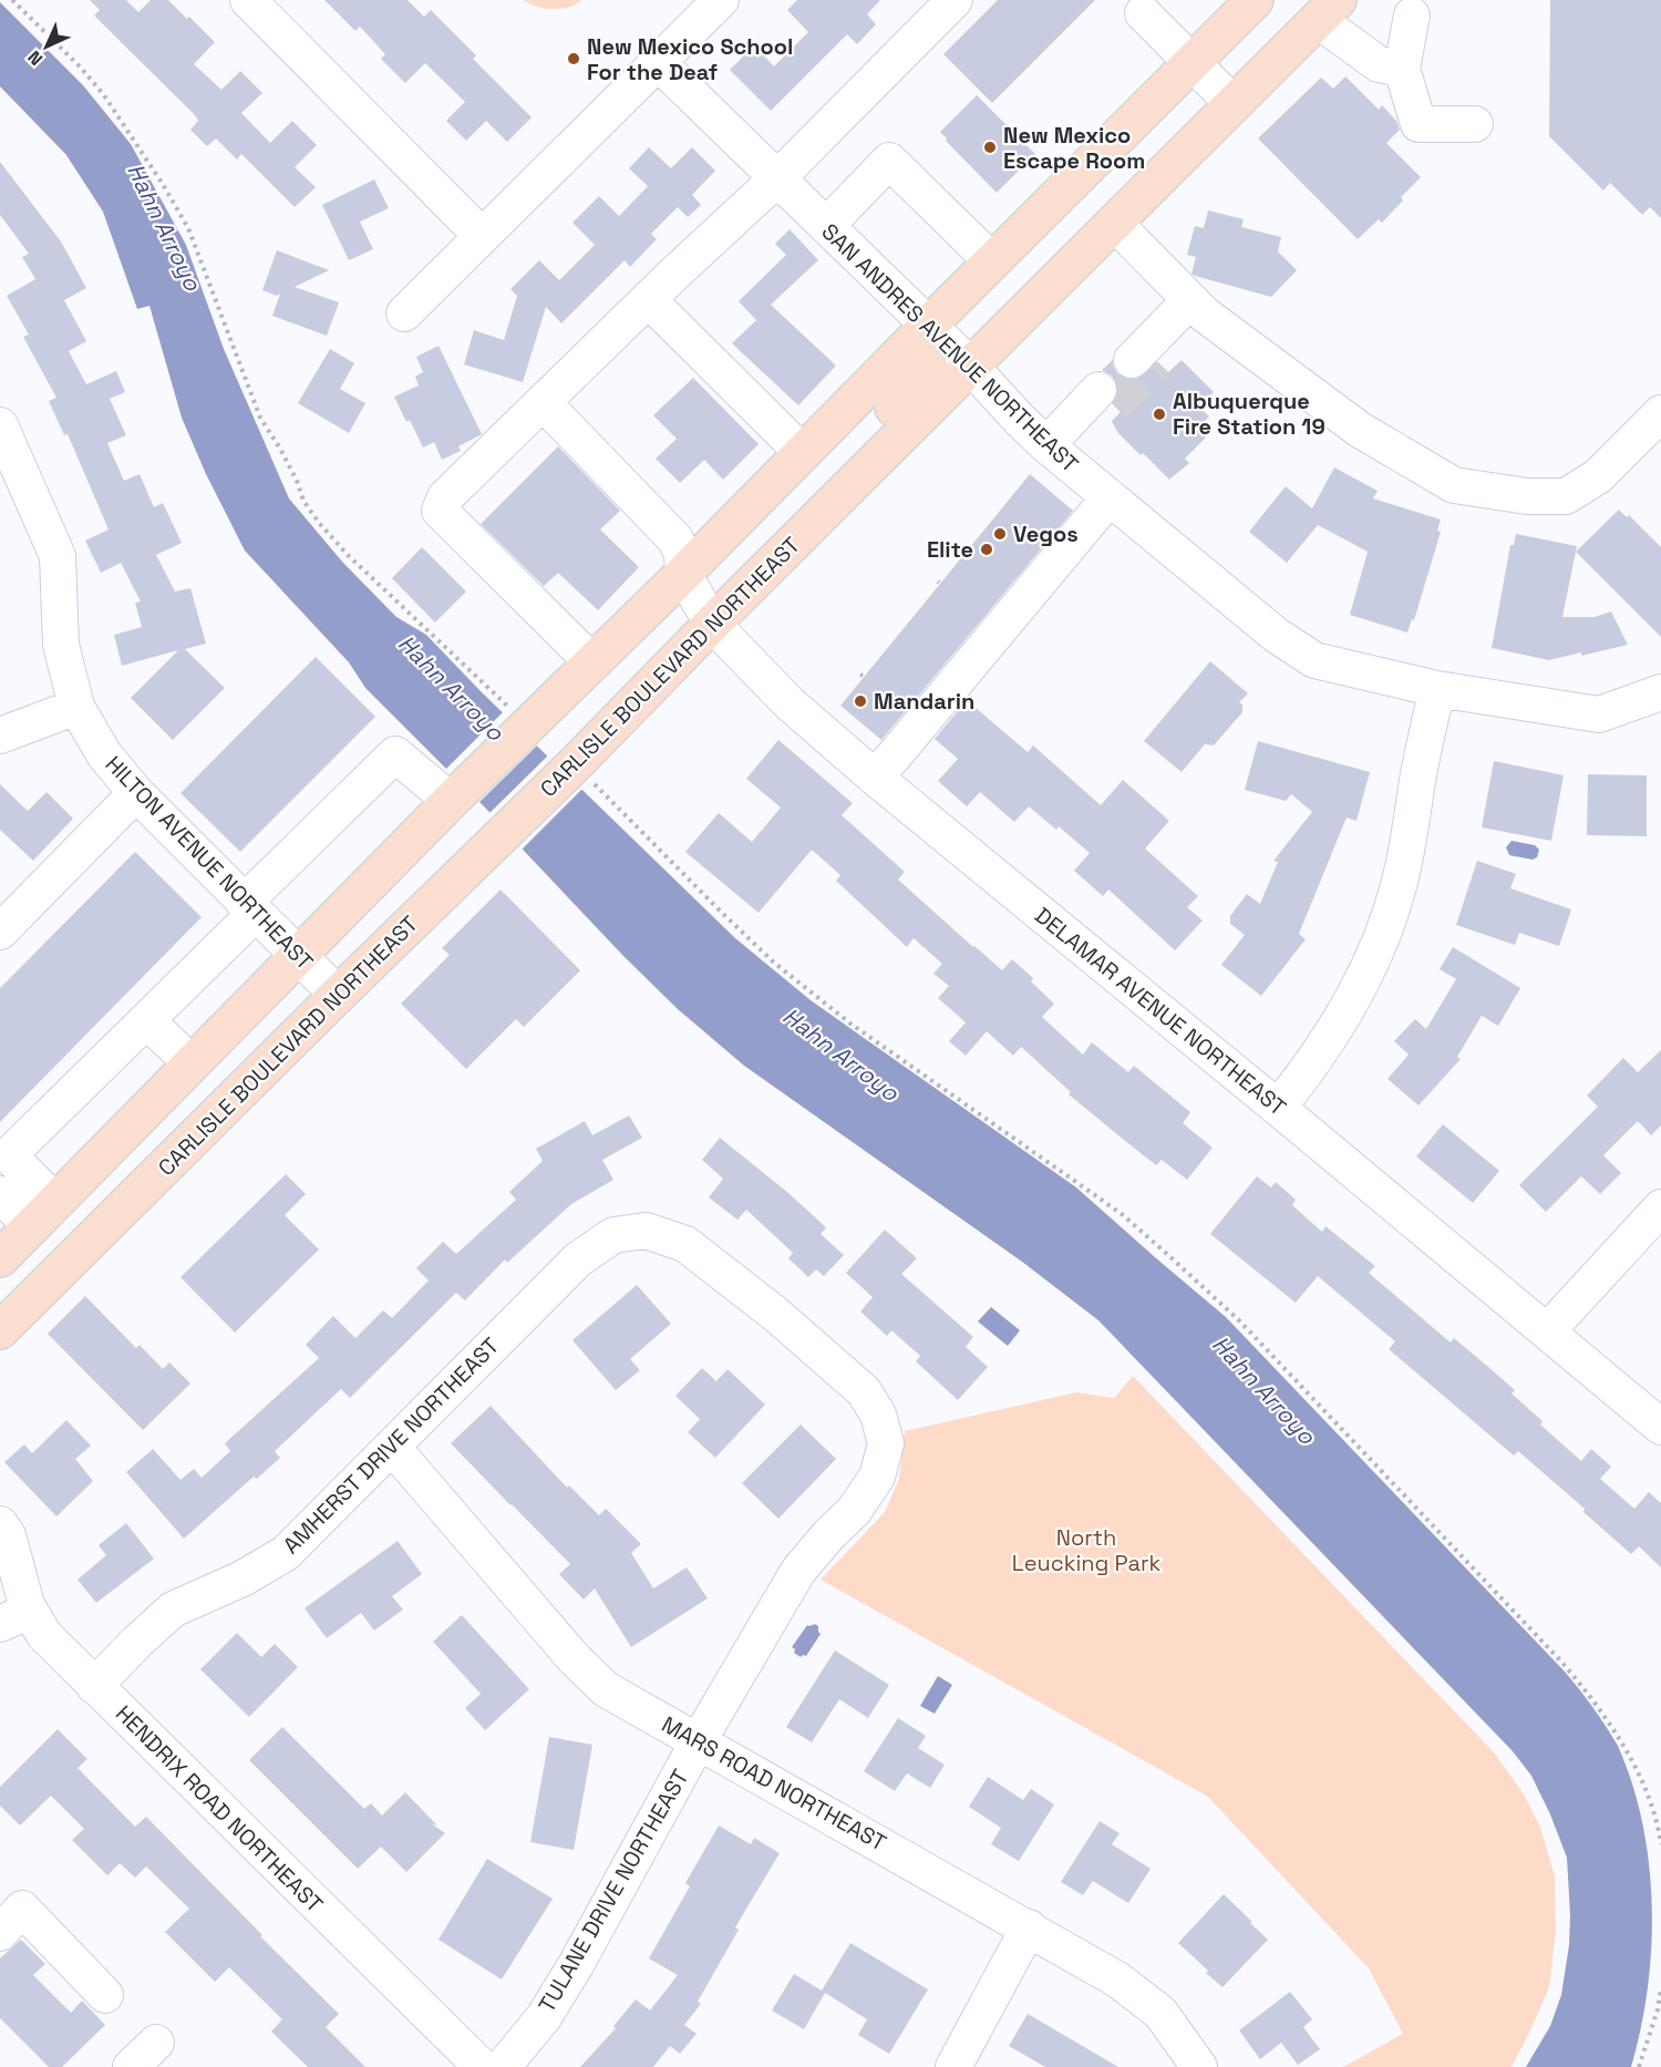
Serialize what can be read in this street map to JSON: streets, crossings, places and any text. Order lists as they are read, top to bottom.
{
  "streets": {
    "main road": ["CARLISLE BOULEVARD NORTHEAST"],
    "street": [
      "SAN ANDRES AVENUE NORTHEAST",
      "HILTON AVENUE NORTHEAST",
      "DELAMAR AVENUE NORTHEAST",
      "AMHERST DRIVE NORTHEAST",
      "MARS ROAD NORTHEAST",
      "HENDRIX ROAD NORTHEAST",
      "TULANE DRIVE NORTHEAST"
    ]
  },
  "crossings": [
    ["SAN ANDRES AVENUE NORTHEAST", "CARLISLE BOULEVARD NORTHEAST"],
    ["CARLISLE BOULEVARD NORTHEAST", "HILTON AVENUE NORTHEAST"],
    ["CARLISLE BOULEVARD NORTHEAST", "DELAMAR AVENUE NORTHEAST"],
    ["AMHERST DRIVE NORTHEAST", "MARS ROAD NORTHEAST"],
    ["AMHERST DRIVE NORTHEAST", "HENDRIX ROAD NORTHEAST"],
    ["AMHERST DRIVE NORTHEAST", "TULANE DRIVE NORTHEAST"],
    ["MARS ROAD NORTHEAST", "TULANE DRIVE NORTHEAST"]
  ],
  "water": ["Hahn Arroyo"],
  "parks": ["North Leucking Park"],
  "places": [
    "New Mexico School For the Deaf",
    "New Mexico Escape Room",
    "Albuquerque Fire Station 19",
    "Vegos",
    "Elite",
    "Mandarin"
  ],
  "north": "bottom left"
}
